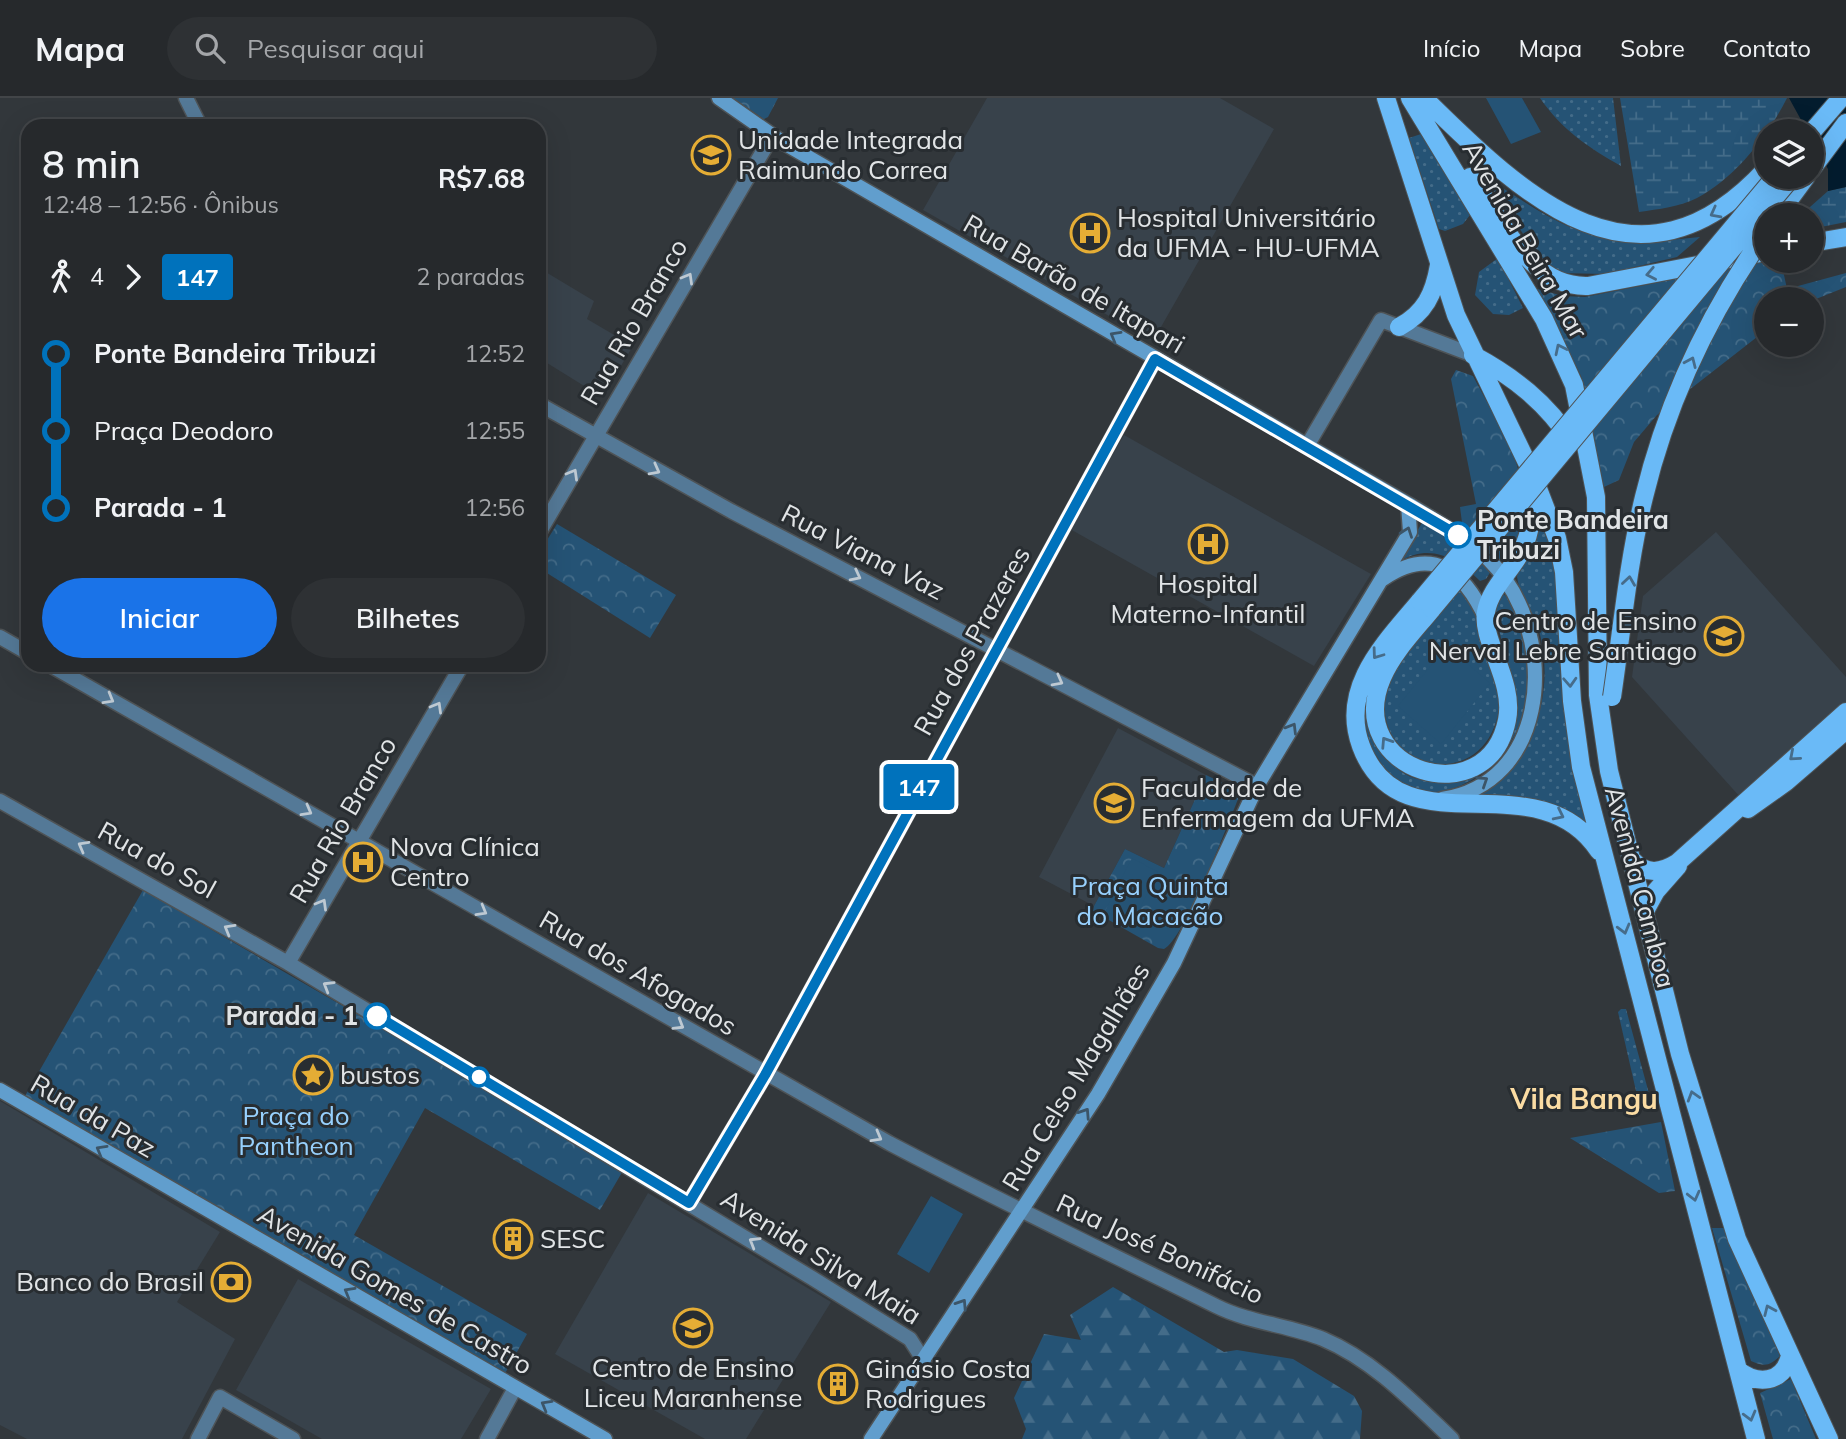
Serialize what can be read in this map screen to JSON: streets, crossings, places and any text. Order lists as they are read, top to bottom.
{
  "streets": {
    "main road": [
      "Avenida Beira Mar",
      "Rua Barão de Itapari",
      "Avenida Camboa",
      "Rua Celso Magalhães",
      "Rua da Paz",
      "Avenida Gomes de Castro"
    ],
    "street": [
      "Rua Rio Branco",
      "Rua Viana Vaz",
      "Rua dos Prazeres",
      "Rua do Sol",
      "Rua dos Afogados",
      "Rua José Bonifácio",
      "Avenida Silva Maia"
    ]
  },
  "crossings": [
    ["Avenida Beira Mar", "Avenida Camboa"],
    ["Rua Barão de Itapari", "Rua Rio Branco"],
    ["Rua Barão de Itapari", "Rua dos Prazeres"],
    ["Rua Barão de Itapari", "Rua Celso Magalhães"],
    ["Rua Rio Branco", "Rua Viana Vaz"],
    ["Rua Rio Branco", "Rua do Sol"],
    ["Rua Rio Branco", "Rua dos Afogados"],
    ["Rua Rio Branco", "Avenida Silva Maia"],
    ["Rua Viana Vaz", "Rua dos Prazeres"],
    ["Rua Viana Vaz", "Rua Celso Magalhães"],
    ["Rua dos Prazeres", "Rua dos Afogados"],
    ["Rua dos Prazeres", "Avenida Silva Maia"],
    ["Rua do Sol", "Avenida Silva Maia"],
    ["Rua dos Afogados", "Rua Celso Magalhães"],
    ["Rua dos Afogados", "Rua José Bonifácio"],
    ["Rua Celso Magalhães", "Rua José Bonifácio"],
    ["Rua Celso Magalhães", "Avenida Silva Maia"],
    ["Rua da Paz", "Avenida Gomes de Castro"]
  ],
  "one_way": [
    "Rua Barão de Itapari",
    "Rua Rio Branco",
    "Rua Viana Vaz",
    "Rua do Sol",
    "Rua dos Afogados",
    "Rua da Paz",
    "Avenida Silva Maia",
    "Avenida Gomes de Castro"
  ],
  "districts": ["Vila Bangu"],
  "parks": ["Praça Quinta do Macacão", "Praça do Pantheon"],
  "places": {
    "school or university": [
      "Unidade Integrada Raimundo Correa",
      "Centro de Ensino Nerval Lebre Santiago",
      "Faculdade de Enfermagem da UFMA",
      "Centro de Ensino Liceu Maranhense"
    ],
    "hospital": ["Hospital Universitário da UFMA - HU-UFMA", "Hospital Materno-Infantil", "Nova Clínica Centro"],
    "other": ["Ponte Bandeira Tribuzi", "Parada - 1"],
    "place": ["bustos"],
    "building": ["SESC", "Ginásio Costa Rodrigues"],
    "bank": ["Banco do Brasil"]
  },
  "lines": ["bus line 147"],
  "page": {
    "header": "Mapa",
    "search": "Pesquisar aqui",
    "nav": [
      "Início",
      "Mapa",
      "Sobre",
      "Contato"
    ],
    "on_map": "147",
    "map_buttons": ["+", "−"],
    "heading": ["8 min", "12:48 – 12:56 · Ônibus", "R$7.68"],
    "legs": ["4", "147", "2 paradas"],
    "list": [
      {
        "name": "Ponte Bandeira Tribuzi",
        "value": "12:52"
      },
      {
        "name": "Praça Deodoro",
        "value": "12:55"
      },
      {
        "name": "Parada - 1",
        "value": "12:56"
      }
    ],
    "buttons": ["Iniciar", "Bilhetes"]
  }
}
